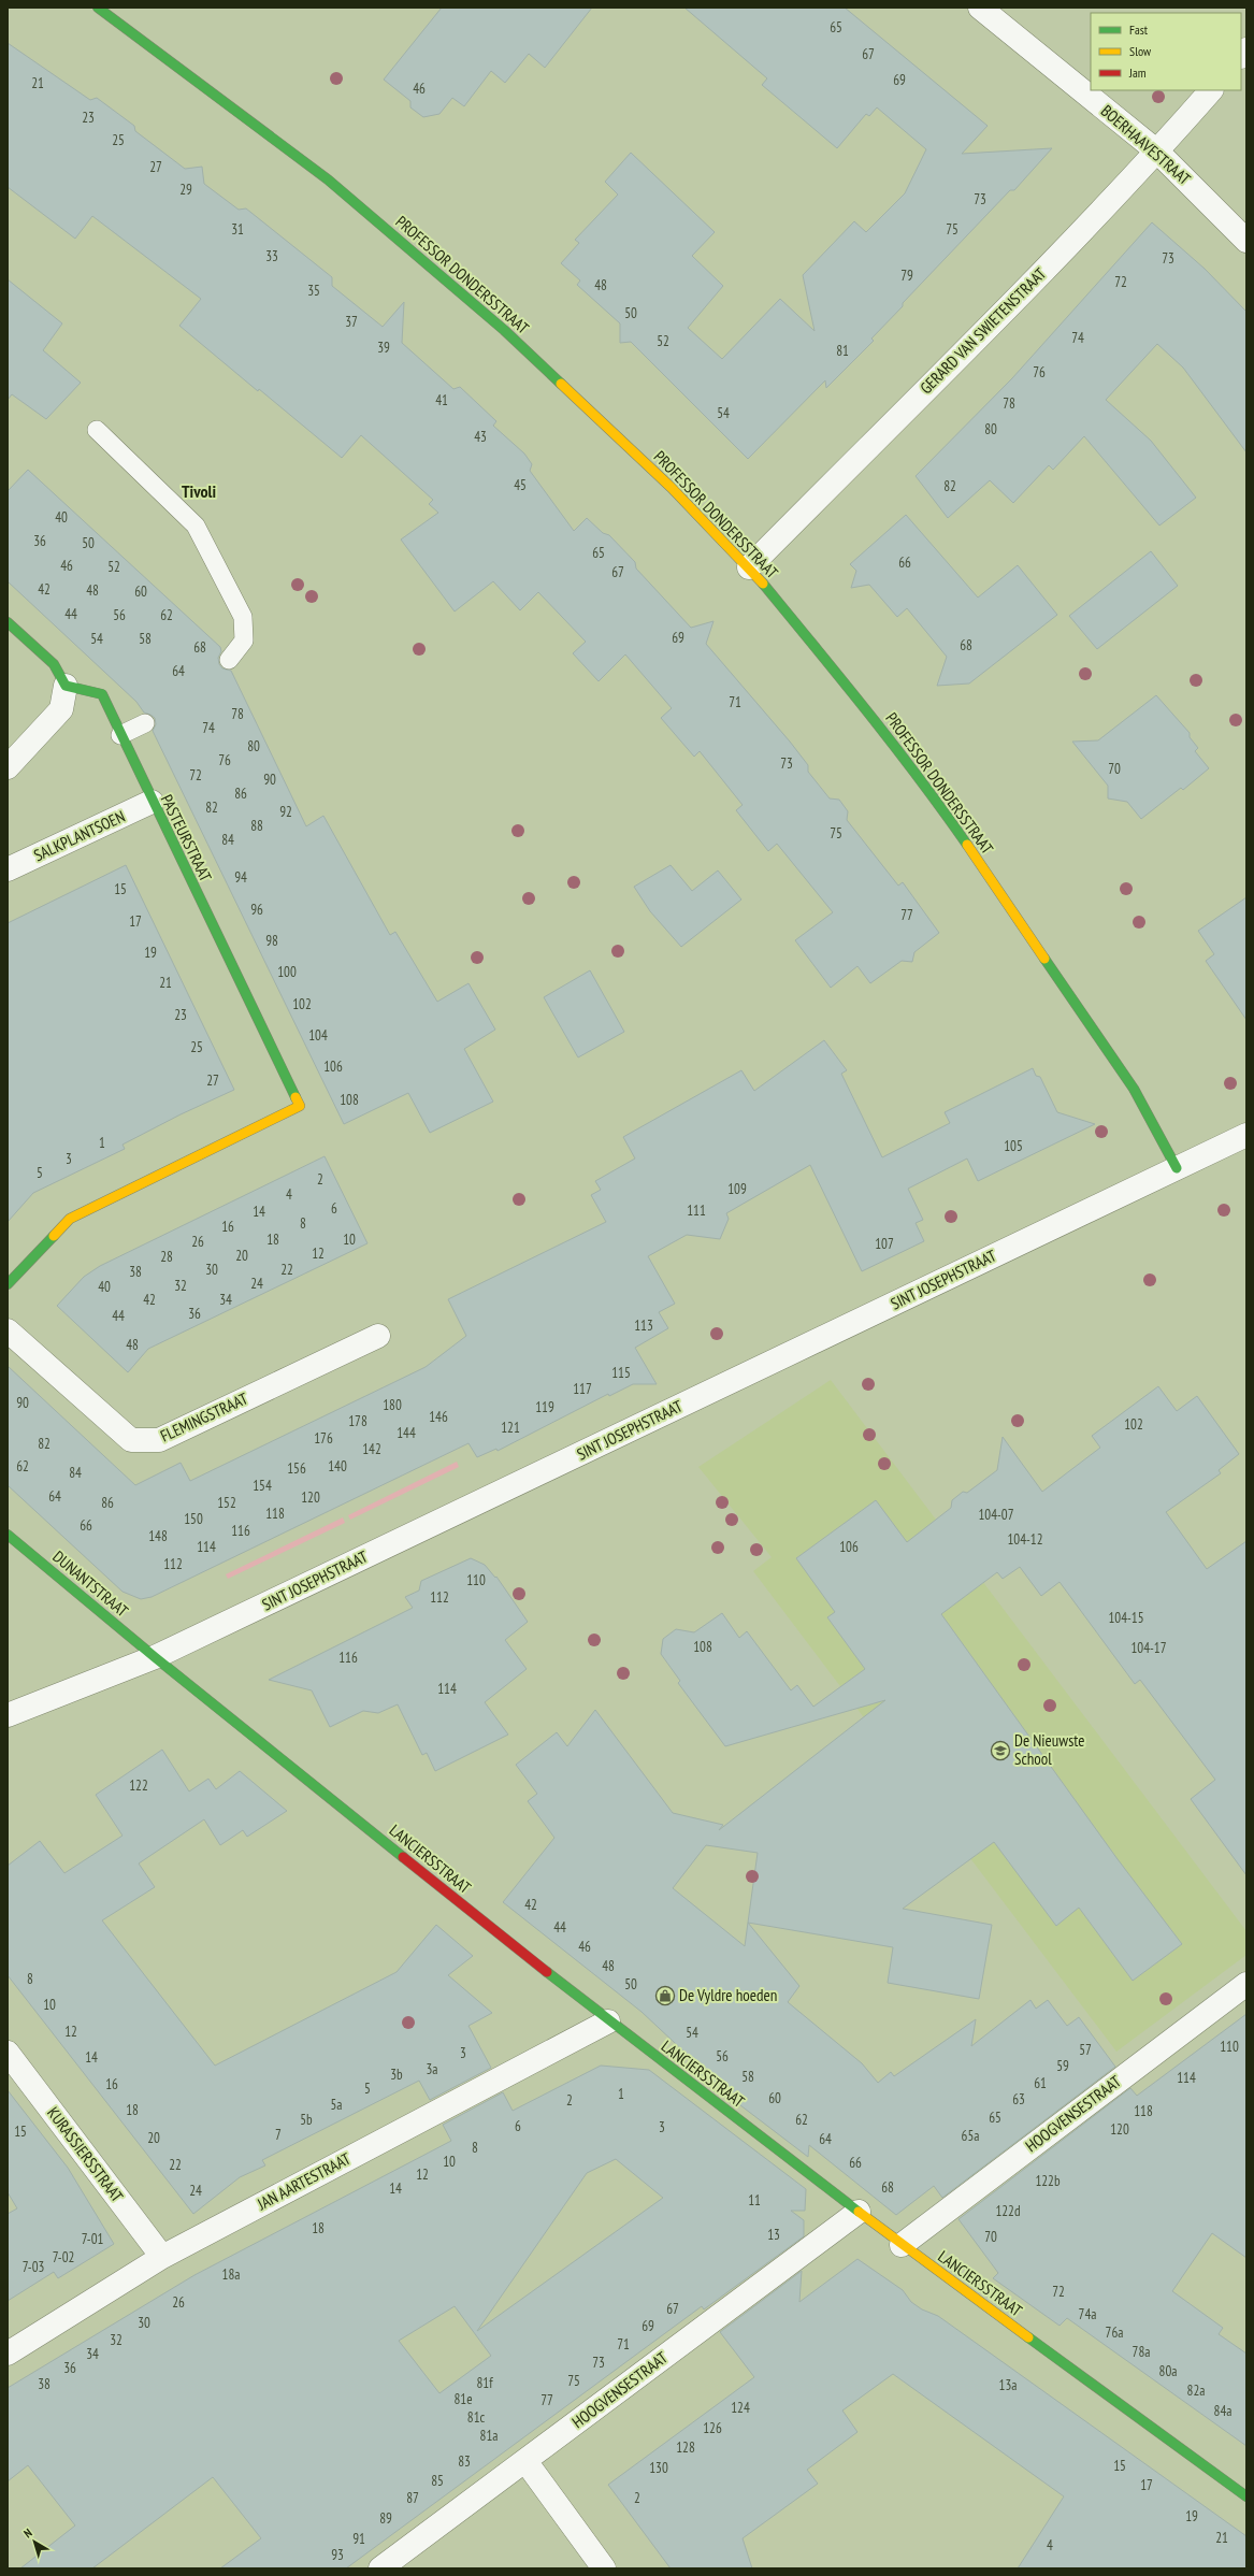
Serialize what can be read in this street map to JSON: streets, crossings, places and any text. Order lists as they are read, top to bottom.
{
  "streets": {
    "street": [
      "BOERHAAVESTRAAT",
      "PROFESSOR DONDERSSTRAAT",
      "GERARD VAN SWIETENSTRAAT",
      "SALKPLANTSOEN",
      "PASTEURSTRAAT",
      "SINT JOSEPHSTRAAT",
      "FLEMINGSTRAAT",
      "DUNANTSTRAAT",
      "LANCIERSSTRAAT",
      "HOOGVENSESTRAAT",
      "KURASSIERSSTRAAT",
      "JAN AARTESTRAAT"
    ]
  },
  "crossings": [
    ["BOERHAAVESTRAAT", "GERARD VAN SWIETENSTRAAT"],
    ["PROFESSOR DONDERSSTRAAT", "GERARD VAN SWIETENSTRAAT"],
    ["PROFESSOR DONDERSSTRAAT", "SINT JOSEPHSTRAAT"],
    ["SALKPLANTSOEN", "PASTEURSTRAAT"],
    ["SINT JOSEPHSTRAAT", "DUNANTSTRAAT"],
    ["SINT JOSEPHSTRAAT", "LANCIERSSTRAAT"],
    ["DUNANTSTRAAT", "LANCIERSSTRAAT"],
    ["LANCIERSSTRAAT", "HOOGVENSESTRAAT"],
    ["LANCIERSSTRAAT", "JAN AARTESTRAAT"],
    ["KURASSIERSSTRAAT", "JAN AARTESTRAAT"]
  ],
  "districts": ["Tivoli"],
  "places": {
    "school or university": ["De Nieuwste School"],
    "shop": ["De Vyldre hoeden"]
  },
  "house_numbers": [
    "65",
    "67",
    "69",
    "21",
    "46",
    "23",
    "25",
    "27",
    "29",
    "73",
    "31",
    "75",
    "33",
    "73",
    "79",
    "72",
    "48",
    "35",
    "50",
    "37",
    "74",
    "52",
    "39",
    "81",
    "76",
    "41",
    "78",
    "54",
    "80",
    "43",
    "45",
    "82",
    "40",
    "36",
    "50",
    "65",
    "66",
    "46",
    "52",
    "67",
    "42",
    "48",
    "60",
    "44",
    "56",
    "62",
    "69",
    "54",
    "58",
    "68",
    "68",
    "64",
    "71",
    "78",
    "74",
    "80",
    "76",
    "73",
    "70",
    "72",
    "90",
    "86",
    "82",
    "92",
    "88",
    "75",
    "84",
    "94",
    "15",
    "96",
    "77",
    "17",
    "98",
    "19",
    "100",
    "21",
    "102",
    "23",
    "104",
    "25",
    "106",
    "27",
    "108",
    "1",
    "105",
    "3",
    "5",
    "2",
    "109",
    "4",
    "6",
    "111",
    "14",
    "8",
    "16",
    "18",
    "10",
    "26",
    "107",
    "12",
    "20",
    "28",
    "30",
    "22",
    "38",
    "24",
    "32",
    "40",
    "42",
    "34",
    "36",
    "44",
    "113",
    "48",
    "115",
    "117",
    "90",
    "180",
    "119",
    "146",
    "178",
    "102",
    "121",
    "144",
    "176",
    "82",
    "142",
    "62",
    "140",
    "156",
    "84",
    "154",
    "64",
    "120",
    "86",
    "152",
    "118",
    "104-07",
    "150",
    "66",
    "116",
    "148",
    "104-12",
    "114",
    "106",
    "112",
    "110",
    "112",
    "104-15",
    "108",
    "104-17",
    "116",
    "114",
    "122",
    "42",
    "44",
    "46",
    "48",
    "8",
    "50",
    "10",
    "12",
    "54",
    "110",
    "57",
    "3",
    "56",
    "14",
    "59",
    "3a",
    "3b",
    "58",
    "114",
    "61",
    "16",
    "5",
    "1",
    "60",
    "63",
    "2",
    "5a",
    "18",
    "118",
    "65",
    "5b",
    "62",
    "6",
    "3",
    "120",
    "15",
    "7",
    "65a",
    "20",
    "64",
    "8",
    "10",
    "66",
    "22",
    "12",
    "122b",
    "68",
    "14",
    "24",
    "11",
    "122d",
    "18",
    "13",
    "70",
    "7-01",
    "7-02",
    "7-03",
    "18a",
    "72",
    "26",
    "67",
    "74a",
    "30",
    "69",
    "76a",
    "32",
    "71",
    "78a",
    "34",
    "73",
    "36",
    "80a",
    "75",
    "81f",
    "38",
    "13a",
    "82a",
    "81e",
    "77",
    "124",
    "84a",
    "81c",
    "126",
    "81a",
    "128",
    "83",
    "15",
    "130",
    "85",
    "17",
    "87",
    "2",
    "19",
    "89",
    "21",
    "91",
    "4",
    "93"
  ],
  "legend": ["Fast", "Slow", "Jam"],
  "north": "top left"
}
